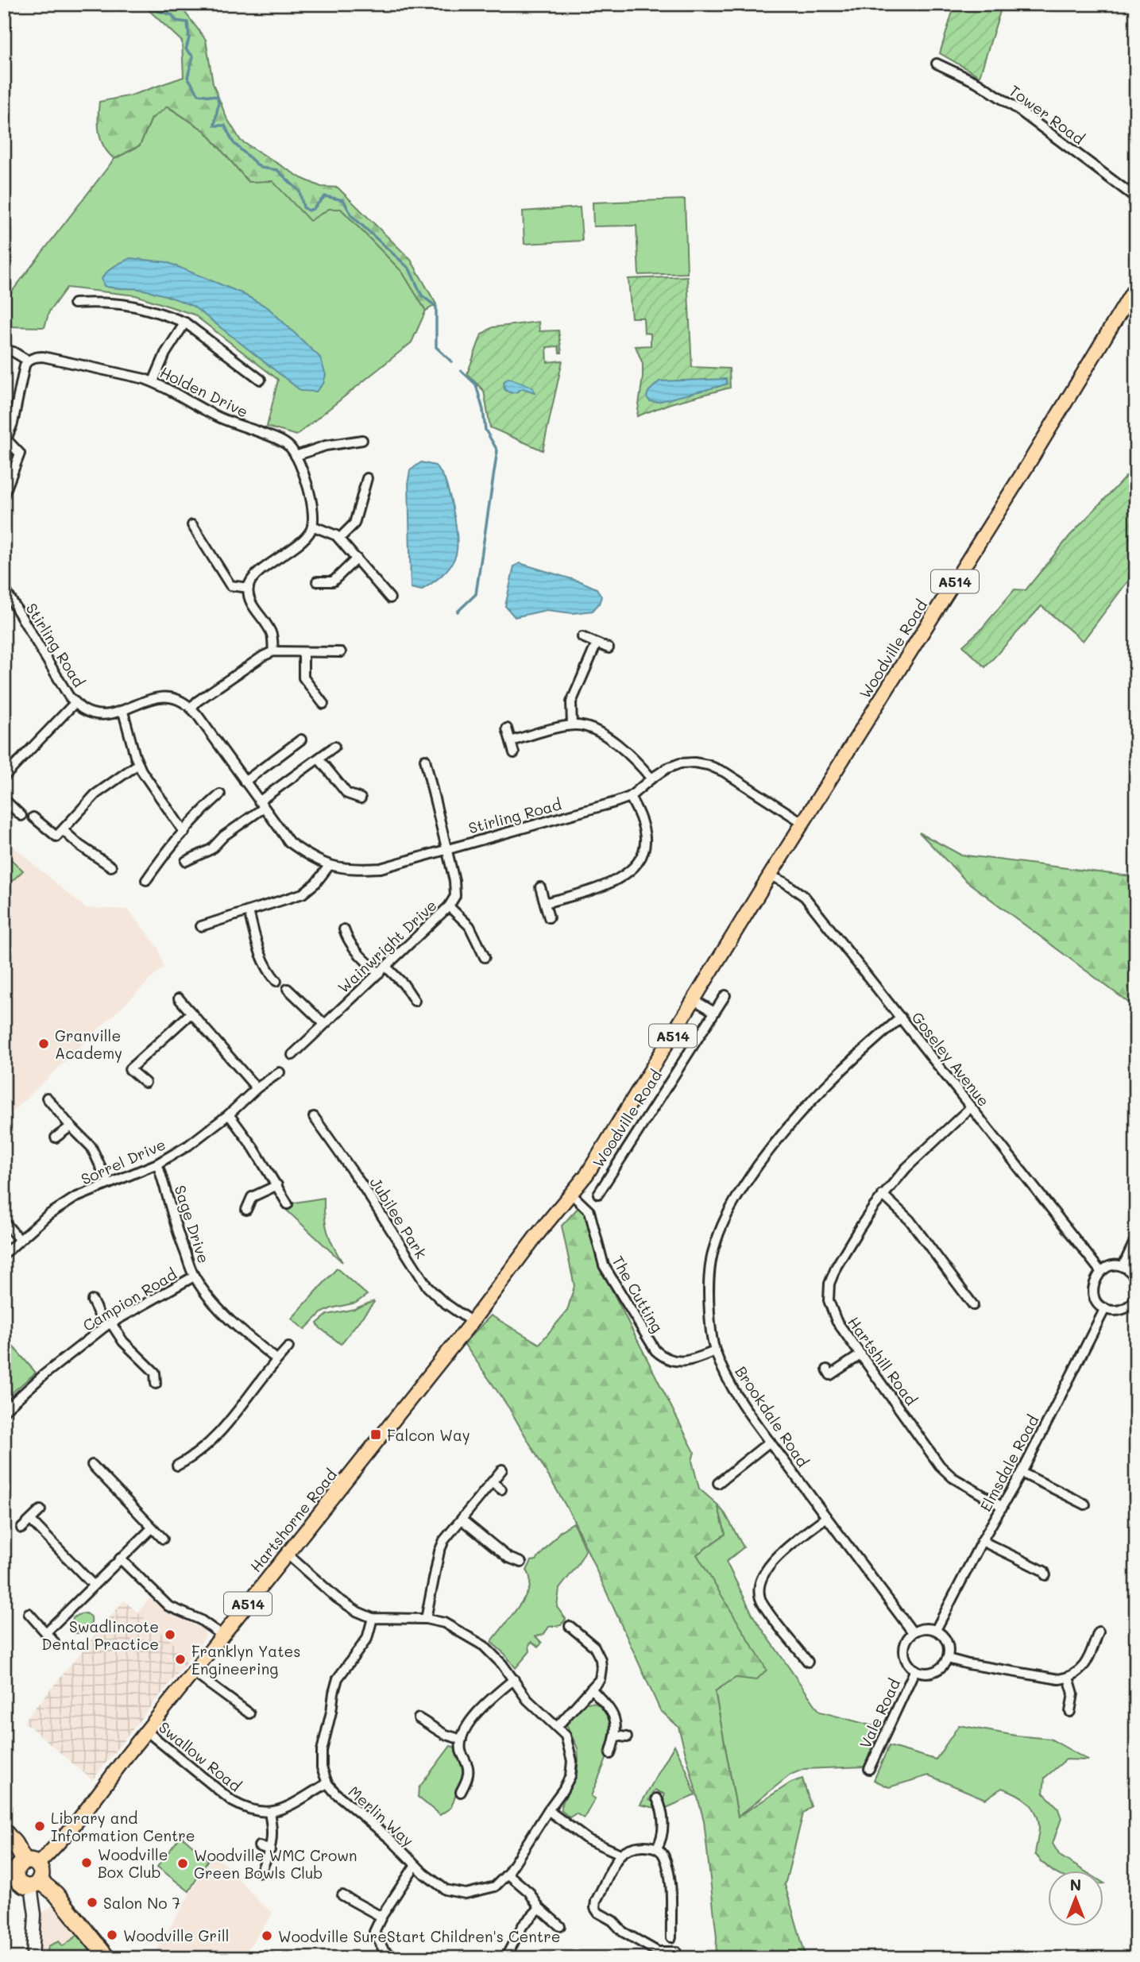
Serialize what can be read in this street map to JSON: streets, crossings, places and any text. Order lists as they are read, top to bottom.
{
  "streets": {
    "main road": ["A514", "Woodville Road", "Hartshorne Road"],
    "street": [
      "Tower Road",
      "Holden Drive",
      "Stirling Road",
      "Wainwright Drive",
      "Goseley Avenue",
      "Sorrel Drive",
      "Jubilee Park",
      "Sage Drive",
      "The Cutting",
      "Campion Road",
      "Hartshill Road",
      "Brookdale Road",
      "Elmsdale Road",
      "Vale Road",
      "Swallow Road",
      "Merlin Way"
    ]
  },
  "crossings": [
    ["Stirling Road", "Woodville Road"],
    ["Stirling Road", "Wainwright Drive"],
    ["Woodville Road", "Goseley Avenue"],
    ["Woodville Road", "The Cutting"],
    ["Woodville Road", "Hartshorne Road"],
    ["Goseley Avenue", "Hartshill Road"],
    ["Goseley Avenue", "Brookdale Road"],
    ["Sorrel Drive", "Sage Drive"],
    ["Jubilee Park", "Hartshorne Road"],
    ["Sage Drive", "Campion Road"],
    ["The Cutting", "Brookdale Road"],
    ["The Cutting", "Hartshorne Road"],
    ["Hartshill Road", "Elmsdale Road"],
    ["Brookdale Road", "Elmsdale Road"],
    ["Brookdale Road", "Vale Road"],
    ["Elmsdale Road", "Vale Road"],
    ["Hartshorne Road", "Swallow Road"]
  ],
  "places": {
    "other": [
      "Granville Academy",
      "Swadlincote Dental Practice",
      "Franklyn Yates Engineering",
      "Library and Information Centre",
      "Woodville Box Club",
      "Woodville WMC Crown Green Bowls Club",
      "Salon No 7",
      "Woodville Grill",
      "Woodville SureStart Children's Centre"
    ],
    "transit": ["Falcon Way"]
  },
  "north": "top"
}
